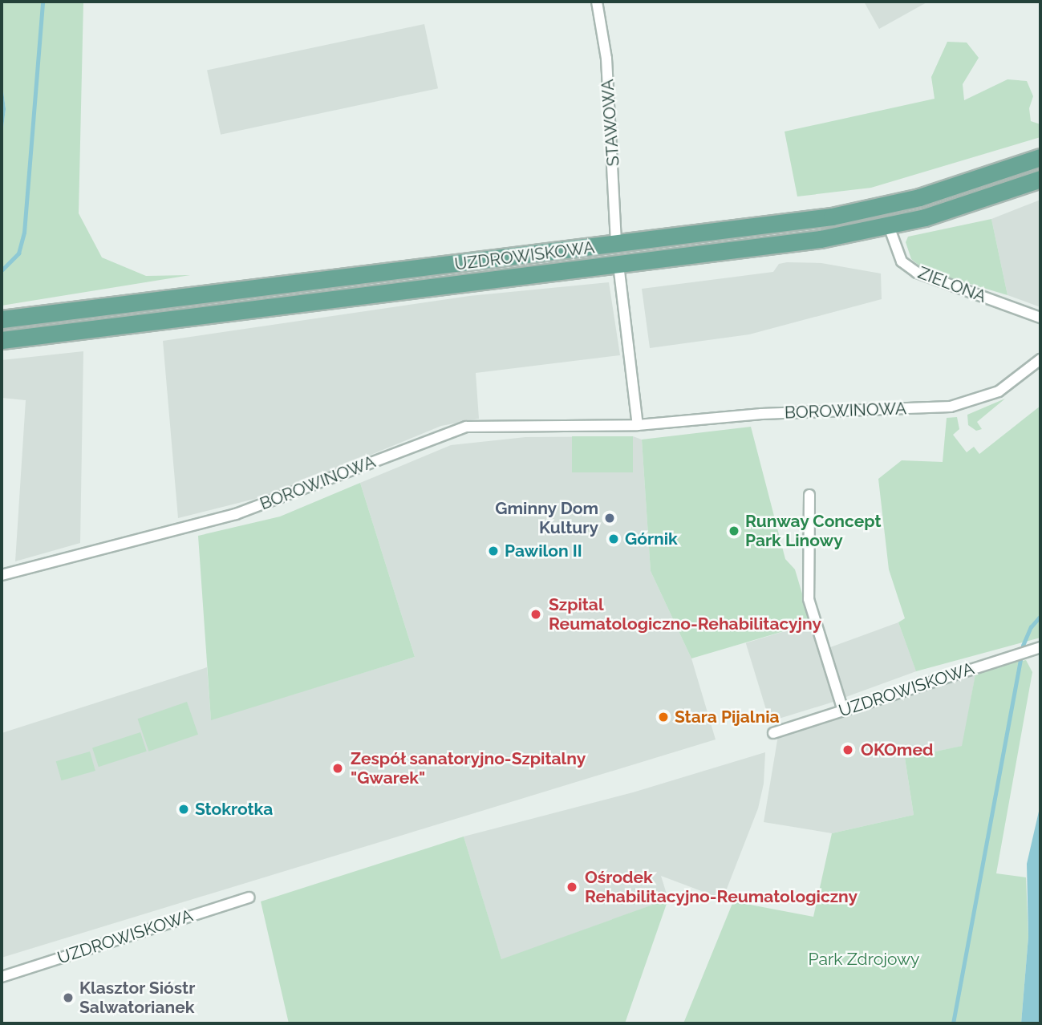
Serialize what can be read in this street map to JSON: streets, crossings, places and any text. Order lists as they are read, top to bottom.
{
  "streets": {
    "main road": ["UZDROWISKOWA"],
    "street": ["STAWOWA", "ZIELONA", "BOROWINOWA"]
  },
  "crossings": [
    ["STAWOWA", "UZDROWISKOWA"],
    ["UZDROWISKOWA", "ZIELONA"]
  ],
  "parks": ["Park Zdrojowy"],
  "places": [
    "Gminny Dom Kultury",
    "Runway Concept Park Linowy",
    "Górnik",
    "Pawilon II",
    "Szpital Reumatologiczno-Rehabilitacyjny",
    "Stara Pijalnia",
    "OKOmed",
    "Zespół sanatoryjno-Szpitalny \"Gwarek\"",
    "Stokrotka",
    "Ośrodek Rehabilitacyjno-Reumatologiczny",
    "Klasztor Sióstr Salwatorianek"
  ]
}
